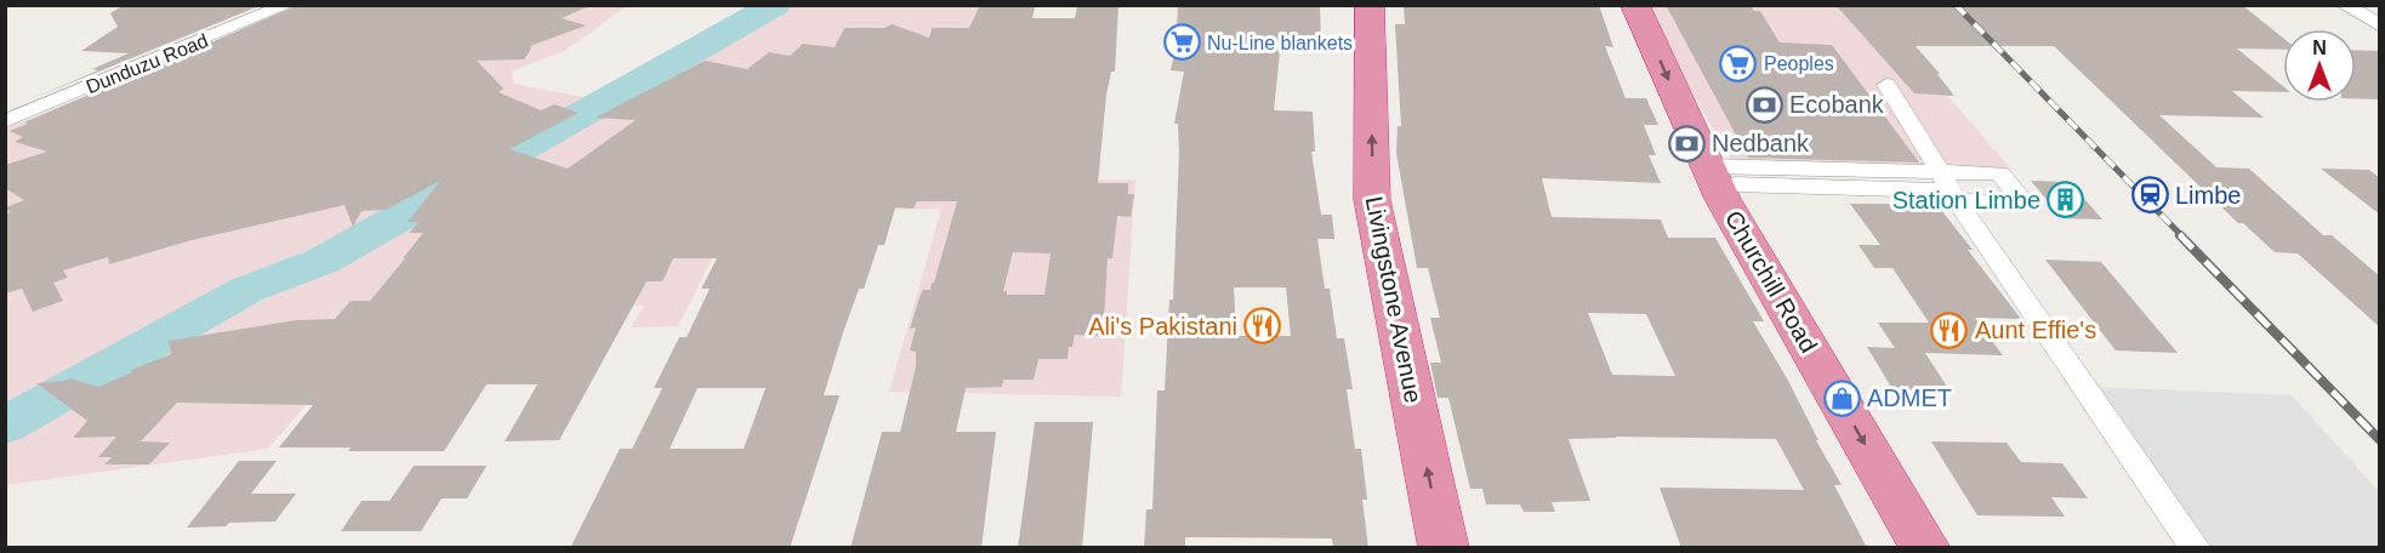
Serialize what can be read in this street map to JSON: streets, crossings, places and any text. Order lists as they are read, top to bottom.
{
  "streets": {
    "highway": ["Churchill Road", "Livingstone Avenue"],
    "street": ["Dunduzu Road"]
  },
  "one_way": ["Churchill Road", "Livingstone Avenue"],
  "places": {
    "supermarket": ["Nu-Line blankets", "Peoples"],
    "bank": ["Ecobank", "Nedbank"],
    "station": ["Limbe"],
    "building": ["Station Limbe"],
    "restaurant": ["Ali's Pakistani", "Aunt Effie's"],
    "shop": ["ADMET"]
  },
  "north": "top"
}
